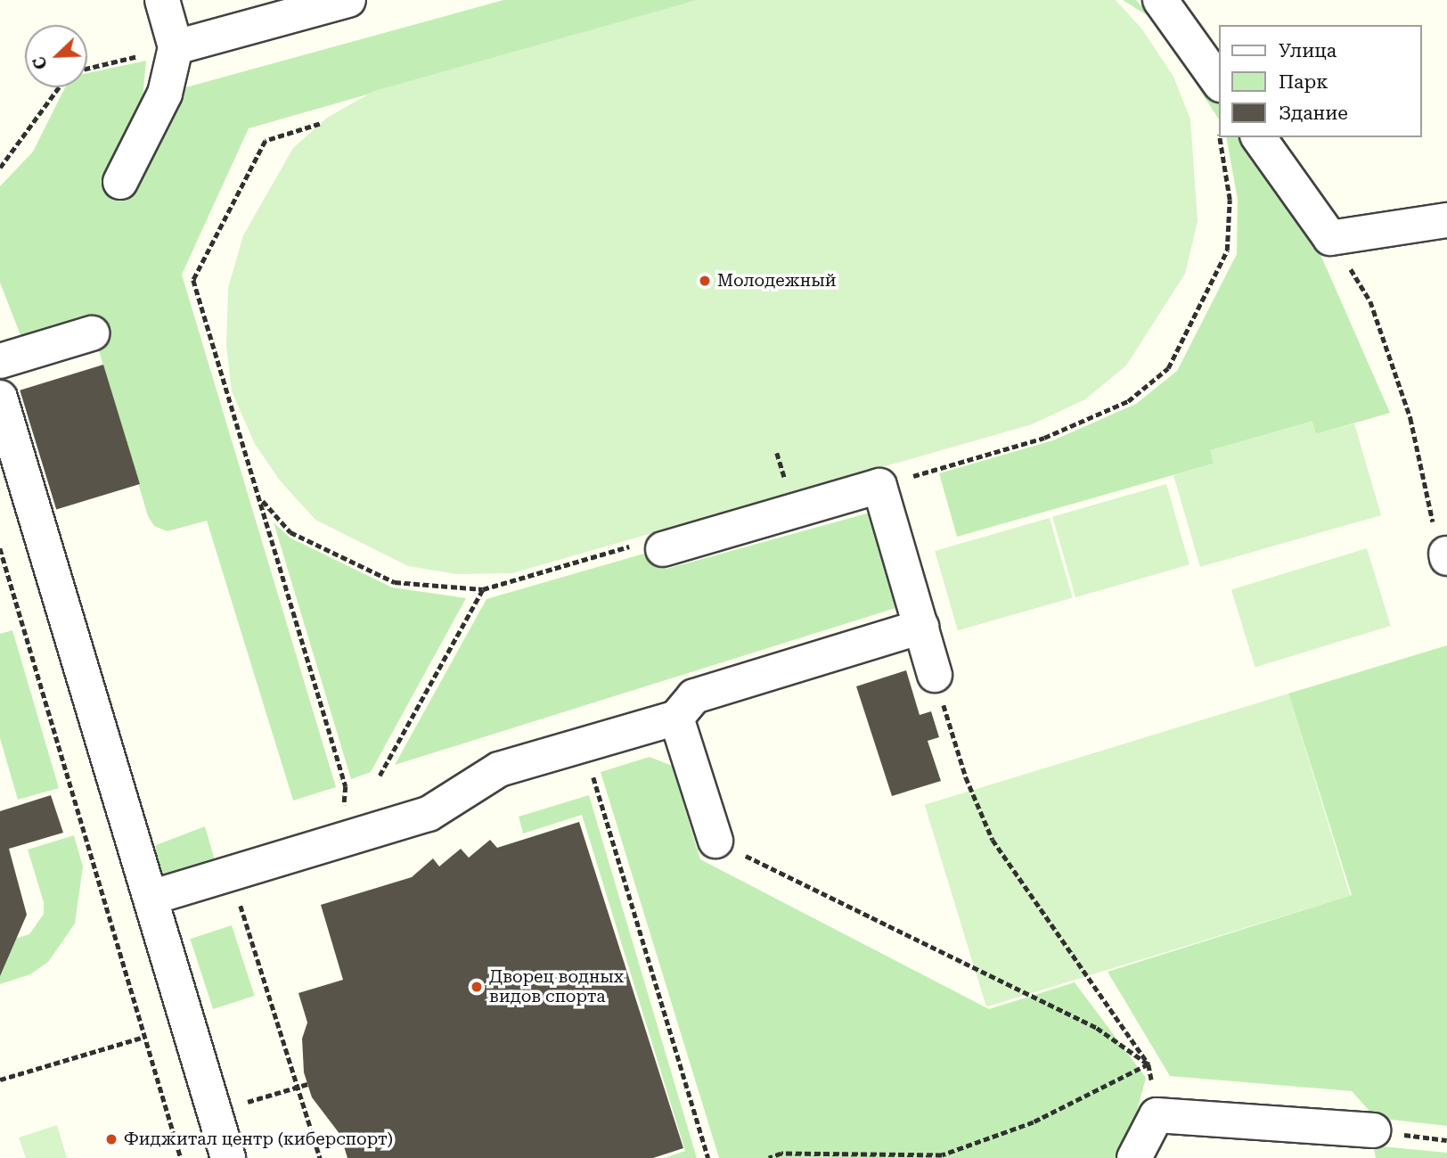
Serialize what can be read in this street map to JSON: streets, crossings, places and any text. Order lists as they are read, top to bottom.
{
  "places": ["Молодежный", "Дворец водных видов спорта", "Фиджитал центр (киберспорт)"],
  "legend": ["Улица", "Парк", "Здание"],
  "north": "bottom left"
}
